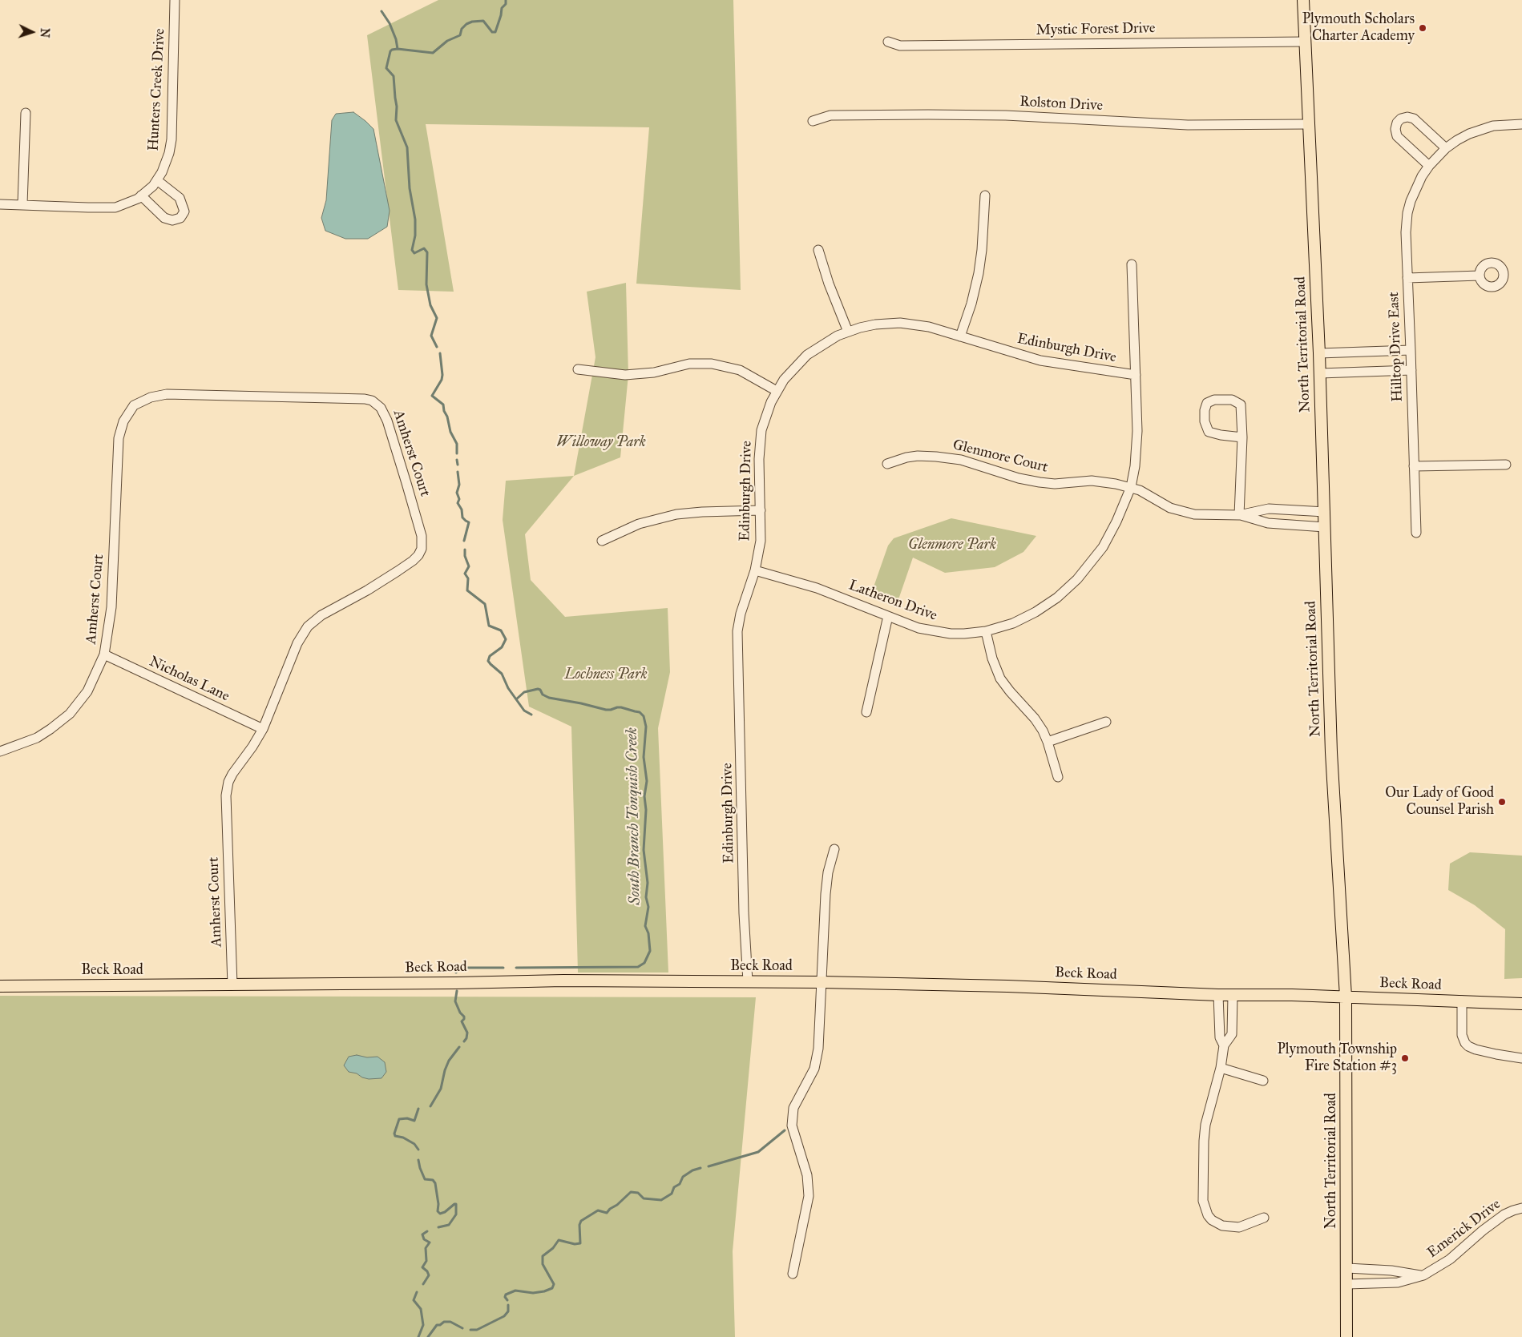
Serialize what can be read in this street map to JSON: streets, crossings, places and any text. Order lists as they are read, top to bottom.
{
  "streets": {
    "main road": ["North Territorial Road", "Beck Road"],
    "street": [
      "Mystic Forest Drive",
      "Hunters Creek Drive",
      "Rolston Drive",
      "Hilltop Drive East",
      "Edinburgh Drive",
      "Amherst Court",
      "Glenmore Court",
      "Latheron Drive",
      "Nicholas Lane",
      "Emerick Drive"
    ]
  },
  "crossings": [
    ["Mystic Forest Drive", "North Territorial Road"],
    ["Rolston Drive", "North Territorial Road"],
    ["North Territorial Road", "Beck Road"],
    ["North Territorial Road", "Emerick Drive"],
    ["Edinburgh Drive", "Latheron Drive"],
    ["Edinburgh Drive", "Beck Road"],
    ["Amherst Court", "Nicholas Lane"],
    ["Amherst Court", "Beck Road"],
    ["Glenmore Court", "Latheron Drive"]
  ],
  "water": ["South Branch Tonquish Creek"],
  "parks": ["Willoway Park", "Glenmore Park", "Lochness Park"],
  "places": ["Plymouth Scholars Charter Academy", "Our Lady of Good Counsel Parish", "Plymouth Township Fire Station #3"],
  "north": "right"
}
